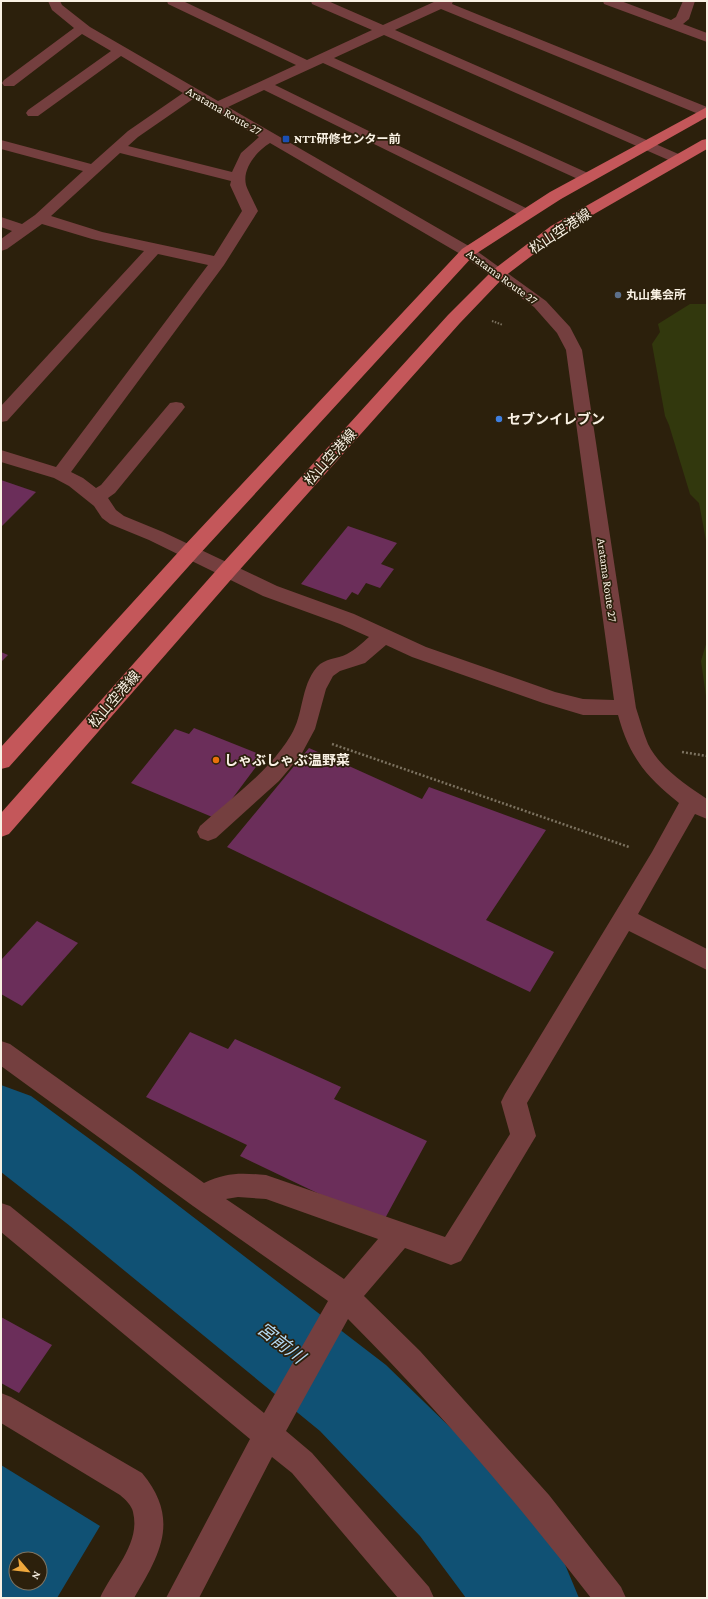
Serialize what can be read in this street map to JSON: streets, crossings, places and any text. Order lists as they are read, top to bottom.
{
  "streets": {
    "main road": ["松山空港線"],
    "street": ["Aratama Route 27"]
  },
  "crossings": [
    ["Aratama Route 27", "松山空港線"]
  ],
  "water": ["宮前川"],
  "places": {
    "transit": ["NTT研修センター前"],
    "other": ["丸山集会所", "セブンイレブン", "しゃぶしゃぶ温野菜"]
  },
  "north": "bottom right"
}
